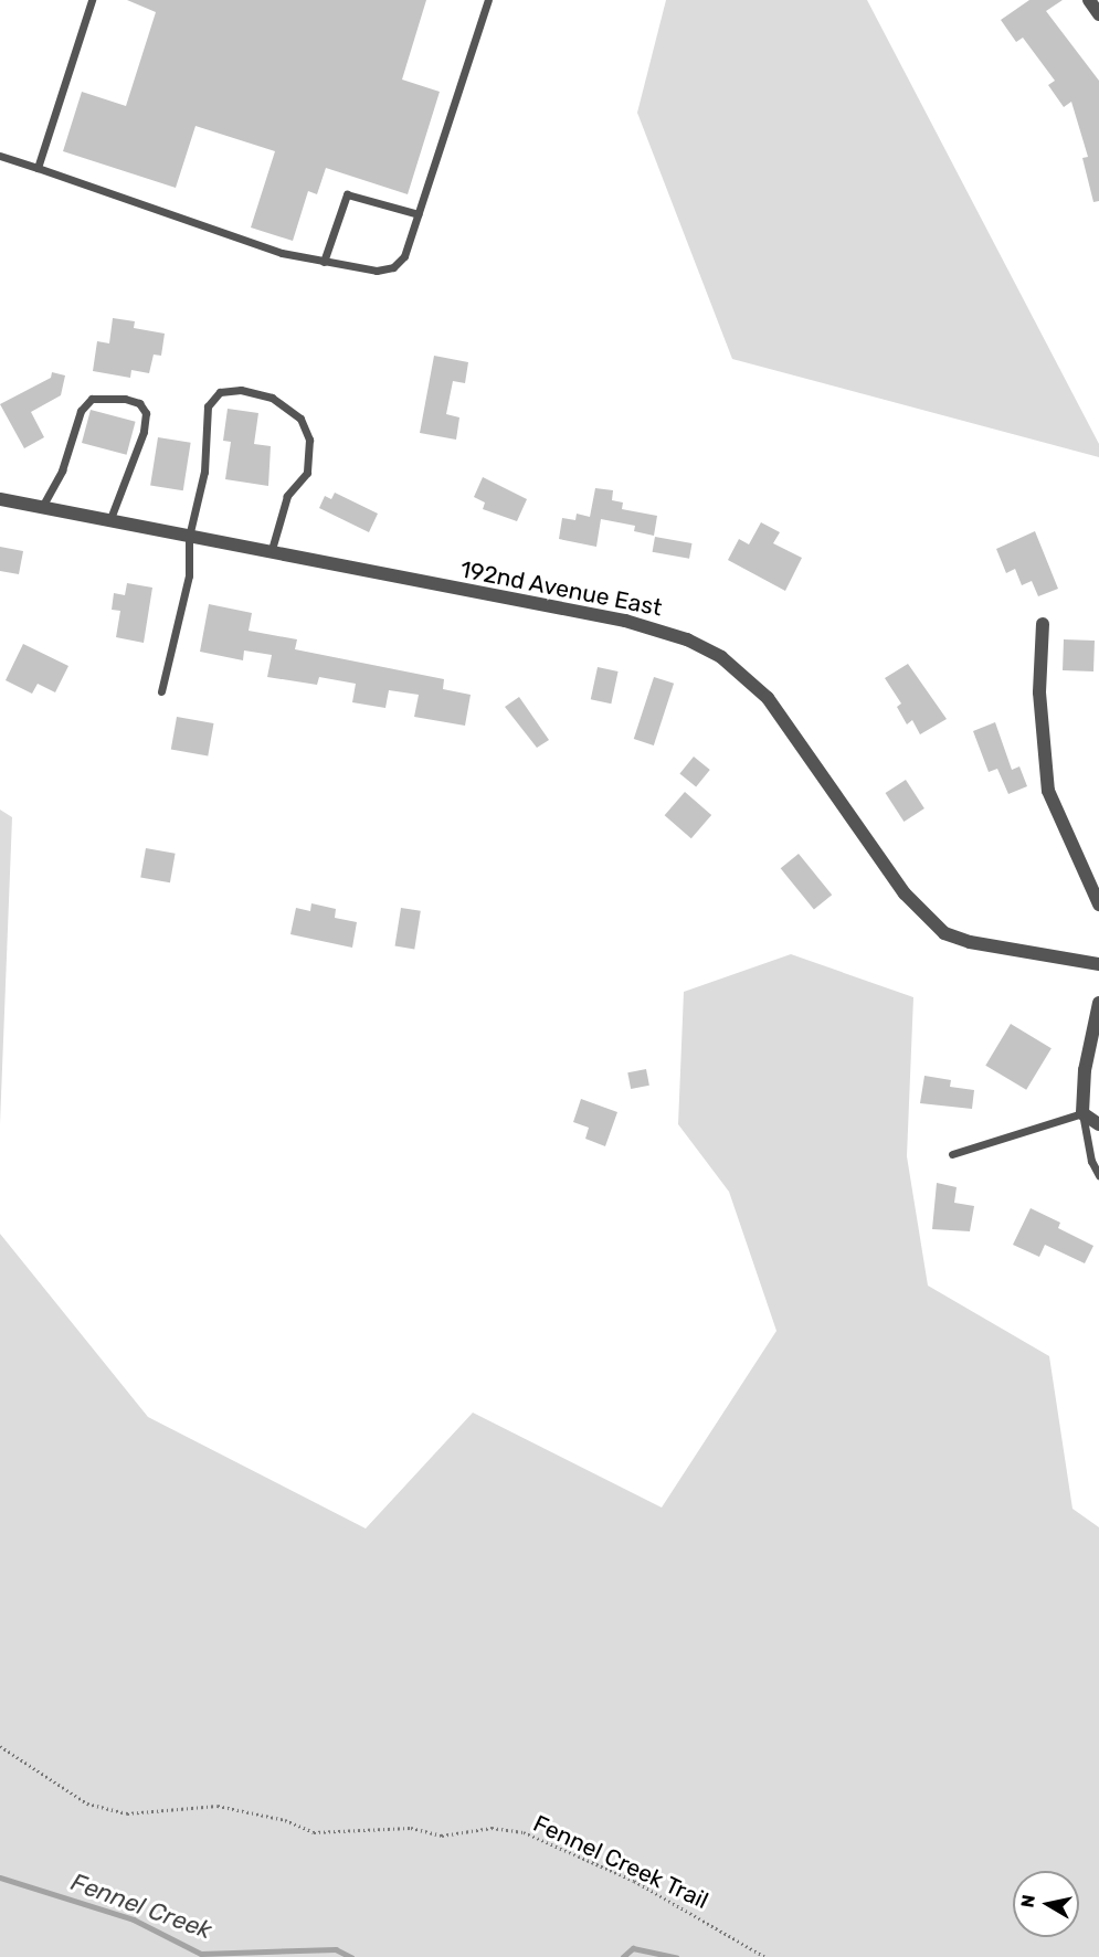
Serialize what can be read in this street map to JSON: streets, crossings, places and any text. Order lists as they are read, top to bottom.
{
  "streets": {
    "street": ["192nd Avenue East"],
    "path": ["Fennel Creek Trail"]
  },
  "water": ["Fennel Creek"],
  "north": "left"
}
